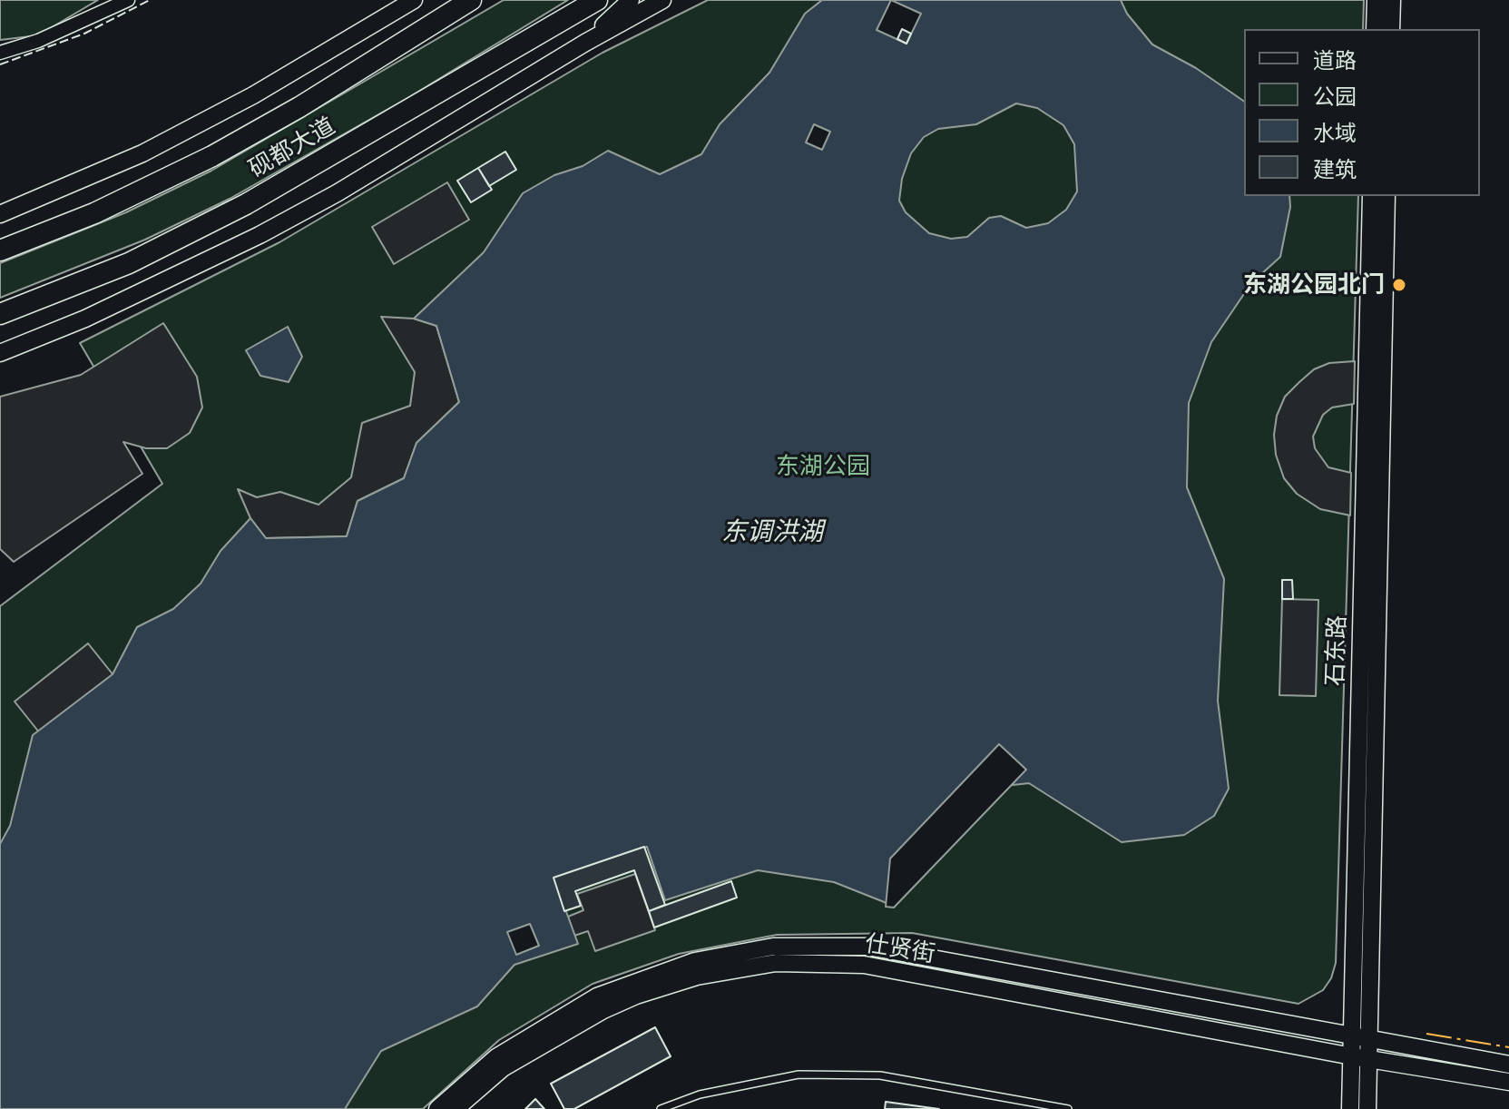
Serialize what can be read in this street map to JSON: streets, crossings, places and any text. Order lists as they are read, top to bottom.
{
  "streets": {
    "main road": ["砚都大道"],
    "street": ["石东路", "仕贤街"]
  },
  "crossings": [
    ["石东路", "仕贤街"]
  ],
  "water": ["东调洪湖"],
  "parks": ["东湖公园"],
  "places": ["东湖公园北门"],
  "legend": [
    "道路",
    "公园",
    "水域",
    "建筑"
  ]
}
